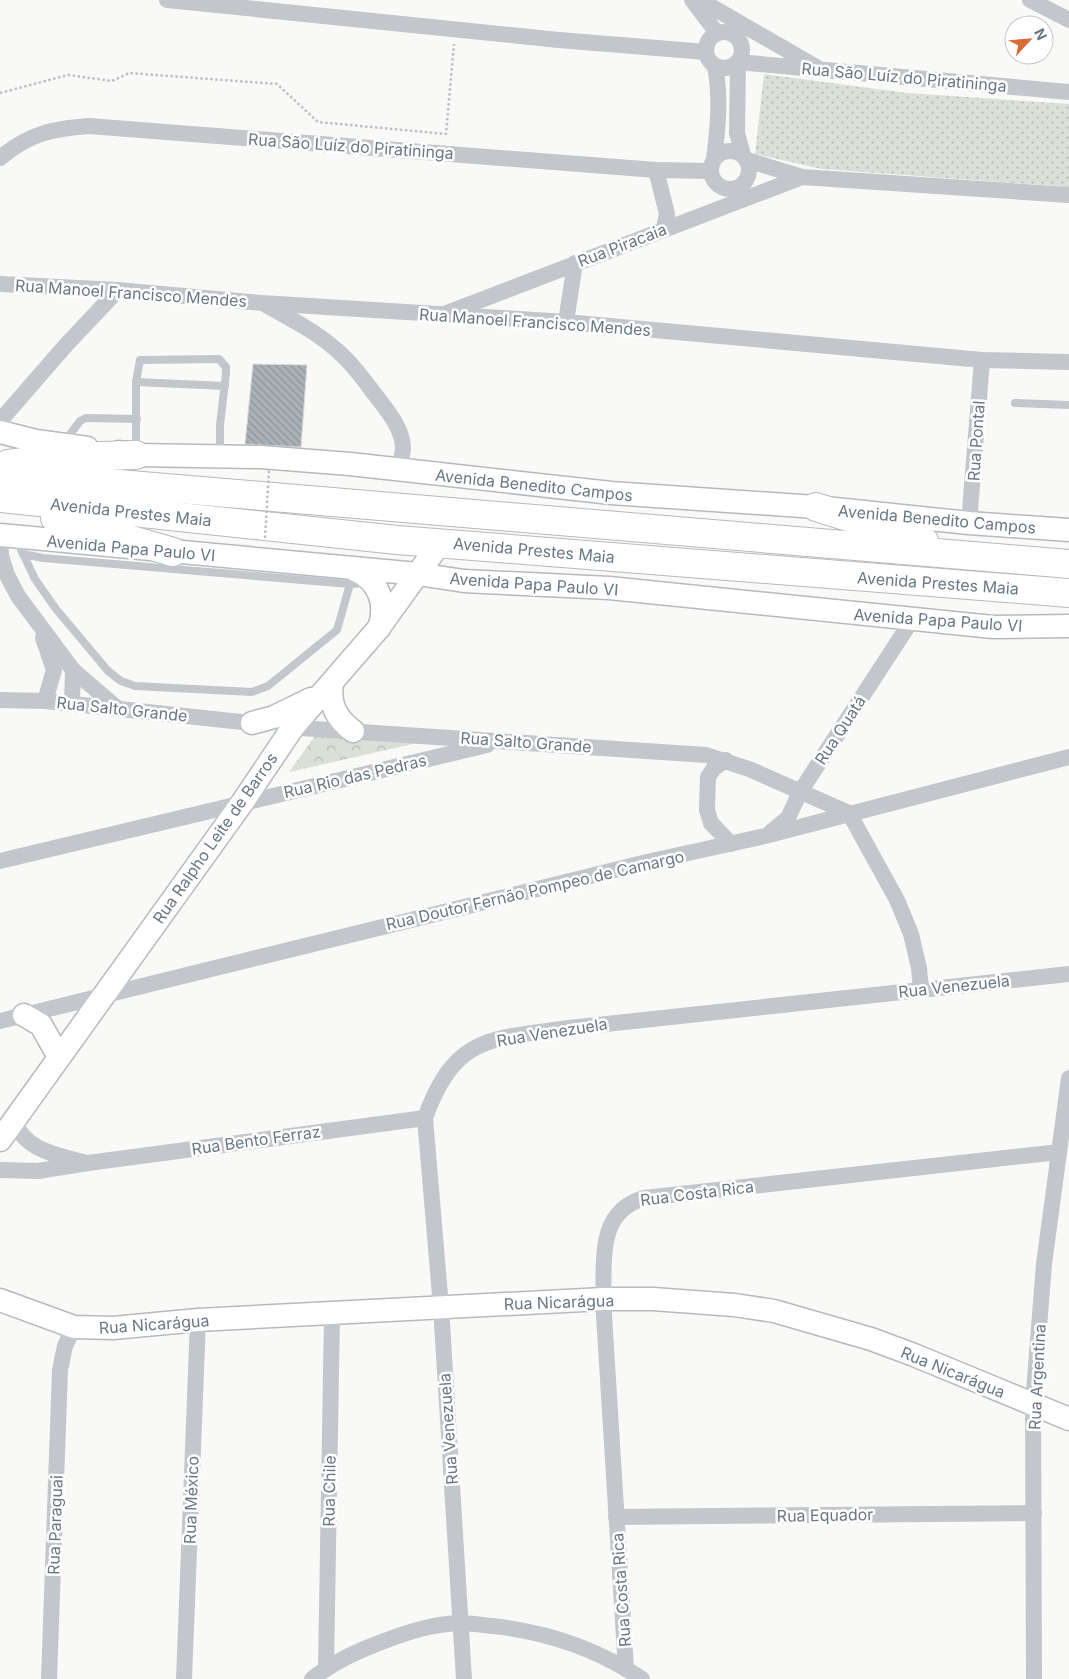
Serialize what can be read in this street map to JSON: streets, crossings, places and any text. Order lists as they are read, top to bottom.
{
  "streets": {
    "highway": ["Avenida Prestes Maia"],
    "street": [
      "Rua São Luíz do Piratininga",
      "Rua Piracaia",
      "Rua Manoel Francisco Mendes",
      "Rua Pontal",
      "Avenida Benedito Campos",
      "Avenida Papa Paulo VI",
      "Rua Salto Grande",
      "Rua Quatá",
      "Rua Rio das Pedras",
      "Rua Ralpho Leite de Barros",
      "Rua Doutor Fernão Pompeo de Camargo",
      "Rua Venezuela",
      "Rua Bento Ferraz",
      "Rua Costa Rica",
      "Rua Nicarágua",
      "Rua Argentina",
      "Rua Chile",
      "Rua México",
      "Rua Equador",
      "Rua Paraguai"
    ]
  },
  "crossings": [
    ["Rua Piracaia", "Rua Manoel Francisco Mendes"],
    ["Rua Manoel Francisco Mendes", "Rua Pontal"],
    ["Rua Pontal", "Avenida Benedito Campos"],
    ["Avenida Prestes Maia", "Rua Ralpho Leite de Barros"],
    ["Avenida Papa Paulo VI", "Rua Quatá"],
    ["Avenida Papa Paulo VI", "Rua Ralpho Leite de Barros"],
    ["Rua Salto Grande", "Rua Quatá"],
    ["Rua Salto Grande", "Rua Rio das Pedras"],
    ["Rua Salto Grande", "Rua Ralpho Leite de Barros"],
    ["Rua Salto Grande", "Rua Doutor Fernão Pompeo de Camargo"],
    ["Rua Quatá", "Rua Doutor Fernão Pompeo de Camargo"],
    ["Rua Rio das Pedras", "Rua Ralpho Leite de Barros"],
    ["Rua Ralpho Leite de Barros", "Rua Doutor Fernão Pompeo de Camargo"],
    ["Rua Ralpho Leite de Barros", "Rua Bento Ferraz"],
    ["Rua Venezuela", "Rua Bento Ferraz"],
    ["Rua Venezuela", "Rua Nicarágua"],
    ["Rua Costa Rica", "Rua Nicarágua"],
    ["Rua Costa Rica", "Rua Argentina"],
    ["Rua Costa Rica", "Rua Equador"],
    ["Rua Nicarágua", "Rua Argentina"],
    ["Rua Nicarágua", "Rua Chile"],
    ["Rua Nicarágua", "Rua México"],
    ["Rua Nicarágua", "Rua Paraguai"],
    ["Rua Argentina", "Rua Equador"]
  ],
  "north": "top right"
}
